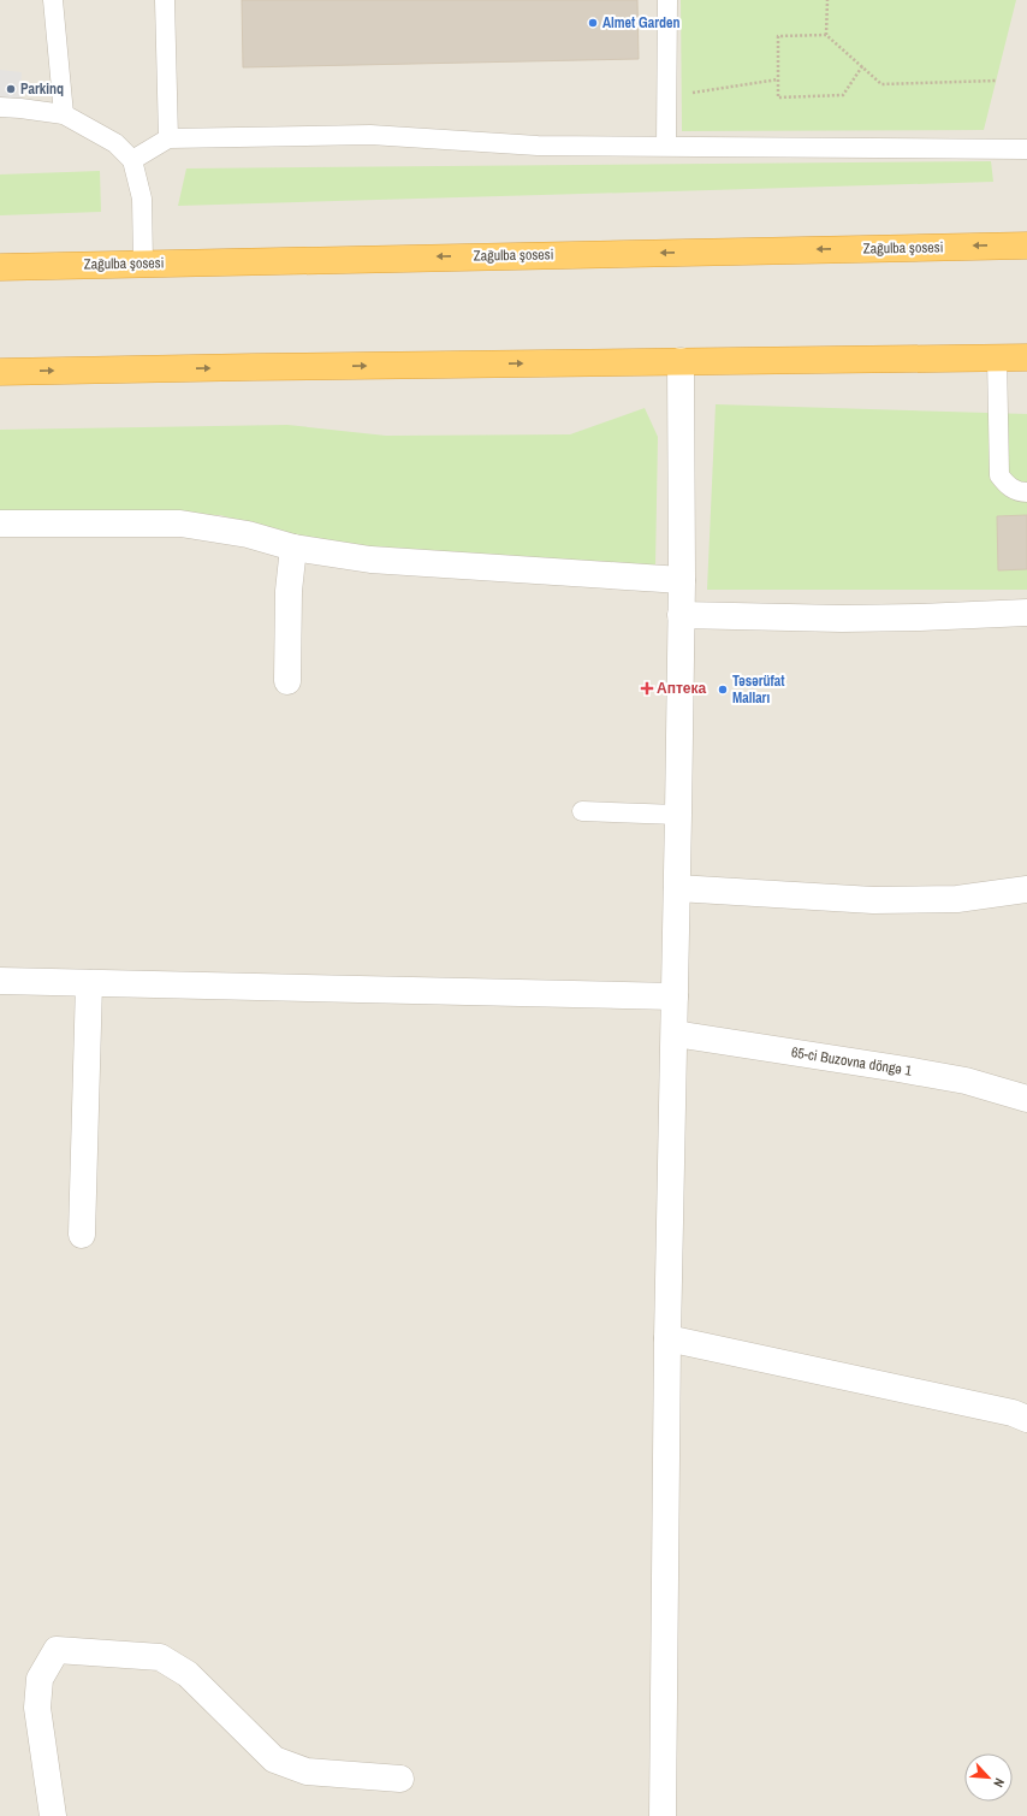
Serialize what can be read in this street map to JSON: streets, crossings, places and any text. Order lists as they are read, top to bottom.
{
  "streets": {
    "highway": ["Zağulba şosesi"],
    "street": ["65-ci Buzovna döngə 1"]
  },
  "places": {
    "other": ["Almet Garden", "Parkinq", "Təsərüfat Malları"],
    "health": ["Аптека"]
  },
  "north": "bottom right"
}
